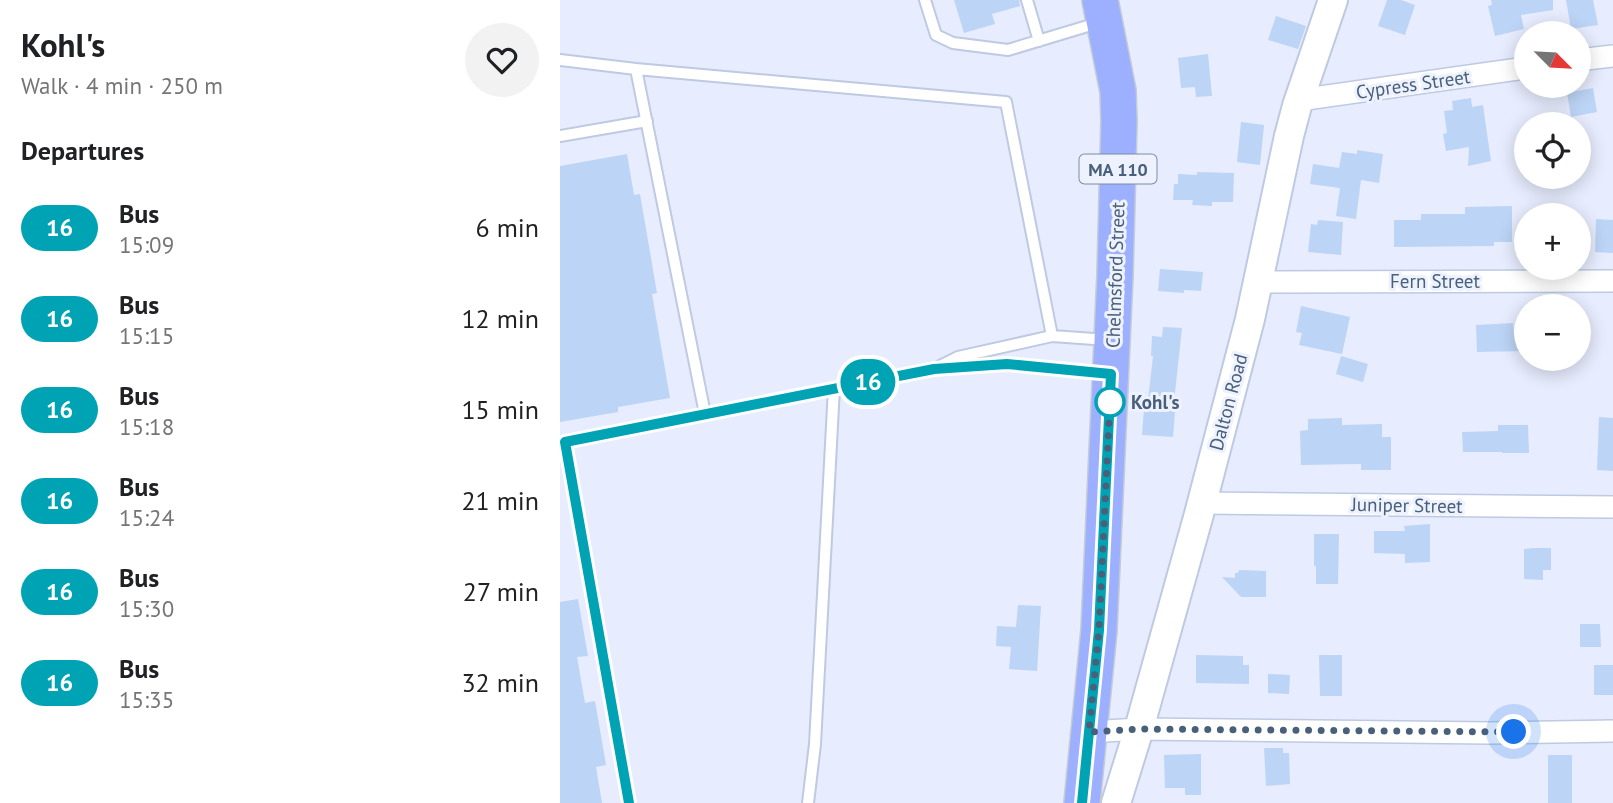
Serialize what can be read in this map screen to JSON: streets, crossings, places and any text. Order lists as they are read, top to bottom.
{
  "streets": {
    "main road": ["MA 110", "Chelmsford Street"],
    "street": [
      "Cypress Street",
      "Fern Street",
      "Dalton Road",
      "Juniper Street"
    ]
  },
  "crossings": [
    ["Cypress Street", "Dalton Road"],
    ["Fern Street", "Dalton Road"],
    ["Dalton Road", "Juniper Street"]
  ],
  "places": ["Kohl's"],
  "lines": ["bus line 16"],
  "north": "bottom right",
  "page": {
    "heading": [
      ["Kohl's", "Walk · 4 min · 250 m"],
      "Departures"
    ],
    "on_map": "16",
    "map_buttons": ["+", "−"],
    "list": [
      {
        "mark": "16",
        "name": "Bus",
        "note": "15:09",
        "value": "6 min"
      },
      {
        "mark": "16",
        "name": "Bus",
        "note": "15:15",
        "value": "12 min"
      },
      {
        "mark": "16",
        "name": "Bus",
        "note": "15:18",
        "value": "15 min"
      },
      {
        "mark": "16",
        "name": "Bus",
        "note": "15:24",
        "value": "21 min"
      },
      {
        "mark": "16",
        "name": "Bus",
        "note": "15:30",
        "value": "27 min"
      },
      {
        "mark": "16",
        "name": "Bus",
        "note": "15:35",
        "value": "32 min"
      }
    ]
  }
}
